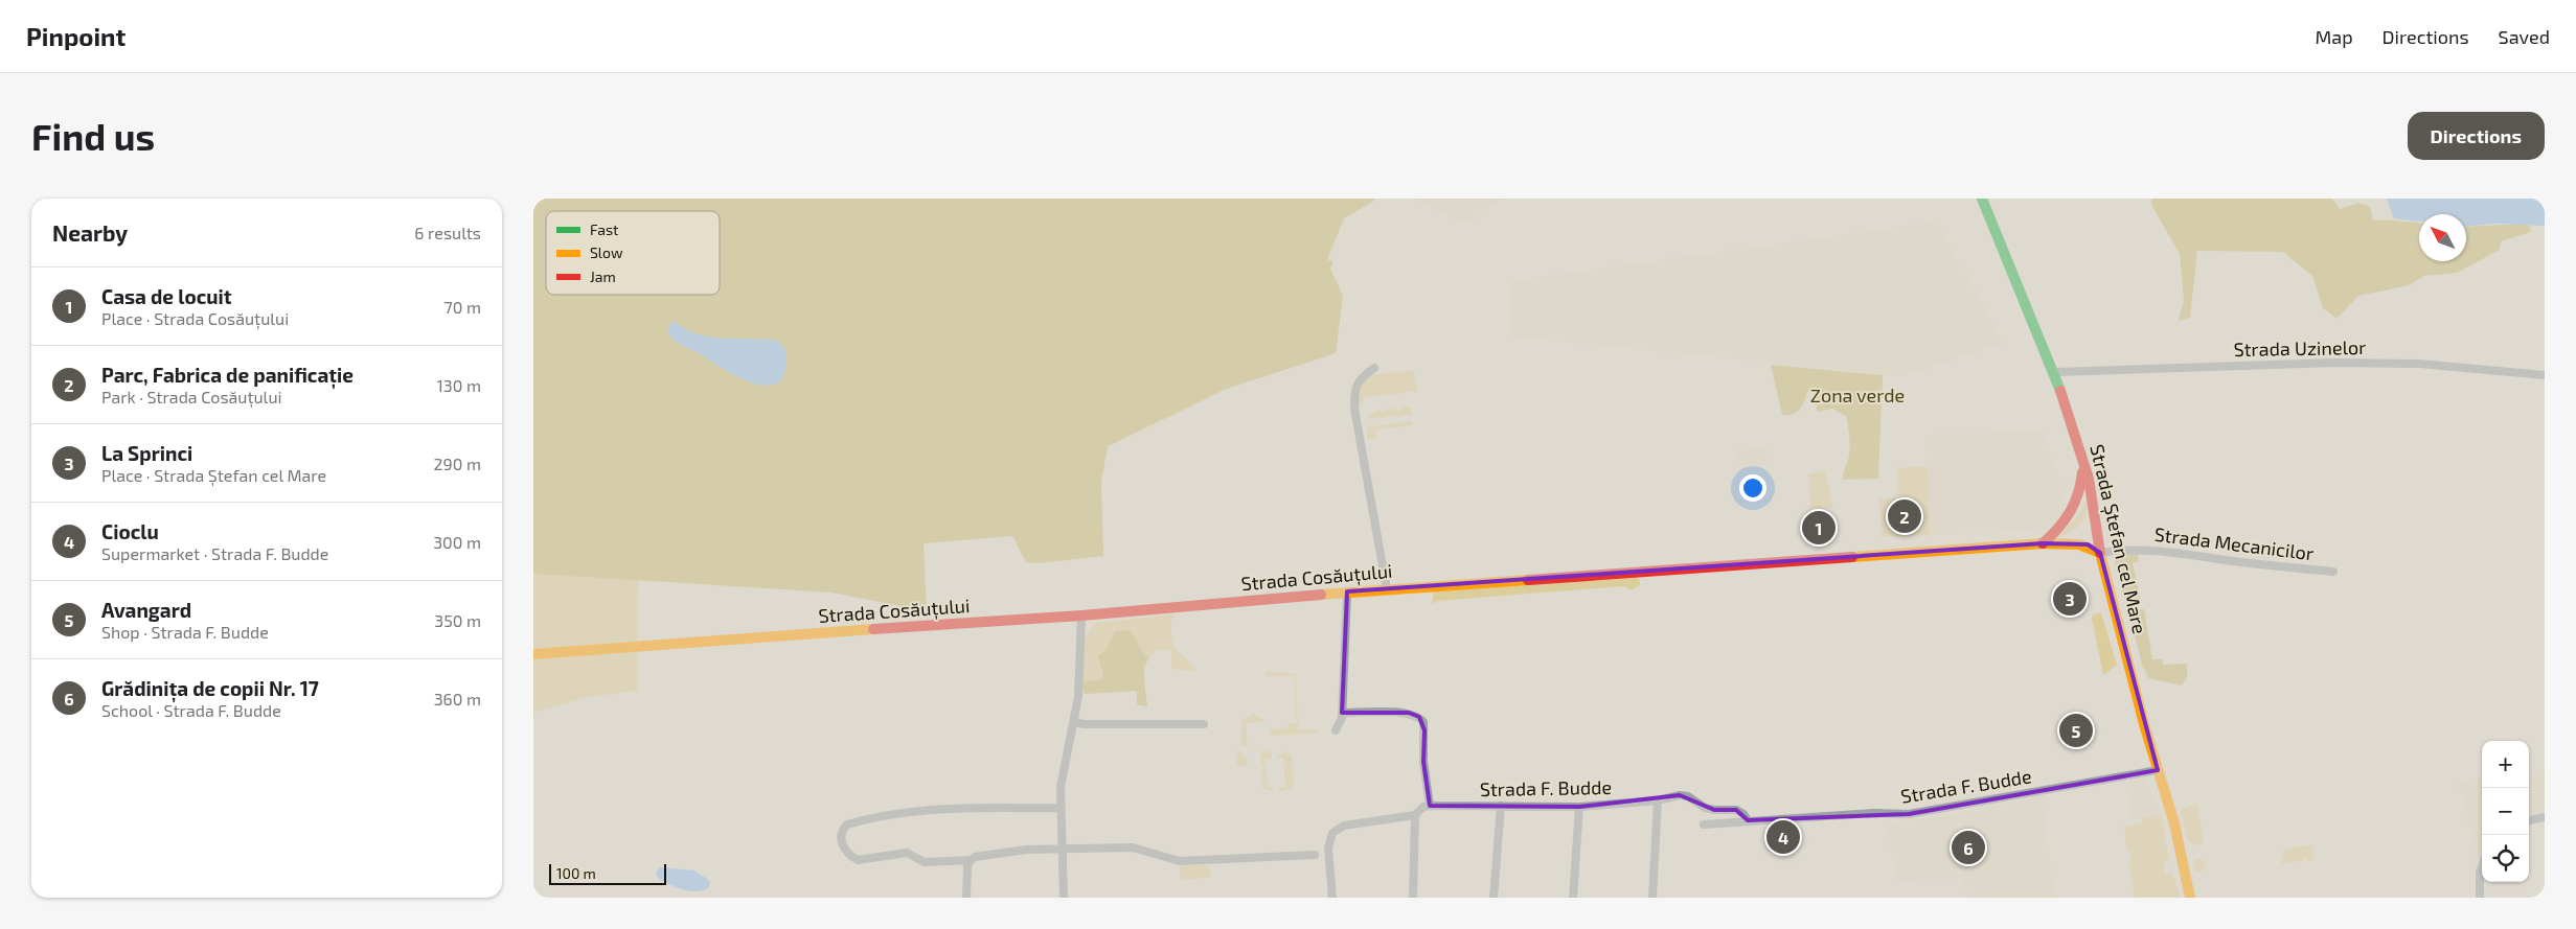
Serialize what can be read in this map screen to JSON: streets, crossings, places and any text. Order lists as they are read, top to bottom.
{
  "streets": {
    "main road": ["Strada Ștefan cel Mare", "Strada Cosăuțului"],
    "street": ["Strada Uzinelor", "Strada Mecanicilor", "Strada F. Budde"]
  },
  "crossings": [
    ["Strada Uzinelor", "Strada Ștefan cel Mare"],
    ["Strada Ștefan cel Mare", "Strada Mecanicilor"],
    ["Strada Ștefan cel Mare", "Strada Cosăuțului"],
    ["Strada Ștefan cel Mare", "Strada F. Budde"],
    ["Strada Mecanicilor", "Strada Cosăuțului"]
  ],
  "parks": ["Zona verde"],
  "legend": ["Fast", "Slow", "Jam"],
  "scale_bar": "100 m",
  "north": "top left",
  "page": {
    "header": "Pinpoint",
    "nav": ["Map", "Directions", "Saved"],
    "buttons": "Directions",
    "title": "Find us",
    "heading": ["Nearby", "6 results"],
    "list": [
      {
        "mark": "1",
        "name": "Casa de locuit",
        "note": "Place · Strada Cosăuțului",
        "value": "70 m"
      },
      {
        "mark": "2",
        "name": "Parc, Fabrica de panificație",
        "note": "Park · Strada Cosăuțului",
        "value": "130 m"
      },
      {
        "mark": "3",
        "name": "La Sprinci",
        "note": "Place · Strada Ștefan cel Mare",
        "value": "290 m"
      },
      {
        "mark": "4",
        "name": "Cioclu",
        "note": "Supermarket · Strada F. Budde",
        "value": "300 m"
      },
      {
        "mark": "5",
        "name": "Avangard",
        "note": "Shop · Strada F. Budde",
        "value": "350 m"
      },
      {
        "mark": "6",
        "name": "Grădinița de copii Nr. 17",
        "note": "School · Strada F. Budde",
        "value": "360 m"
      }
    ],
    "pins": [
      "2",
      "1",
      "3",
      "5",
      "4",
      "6"
    ],
    "map_buttons": ["+", "−"],
    "scale": "100 m"
  }
}
